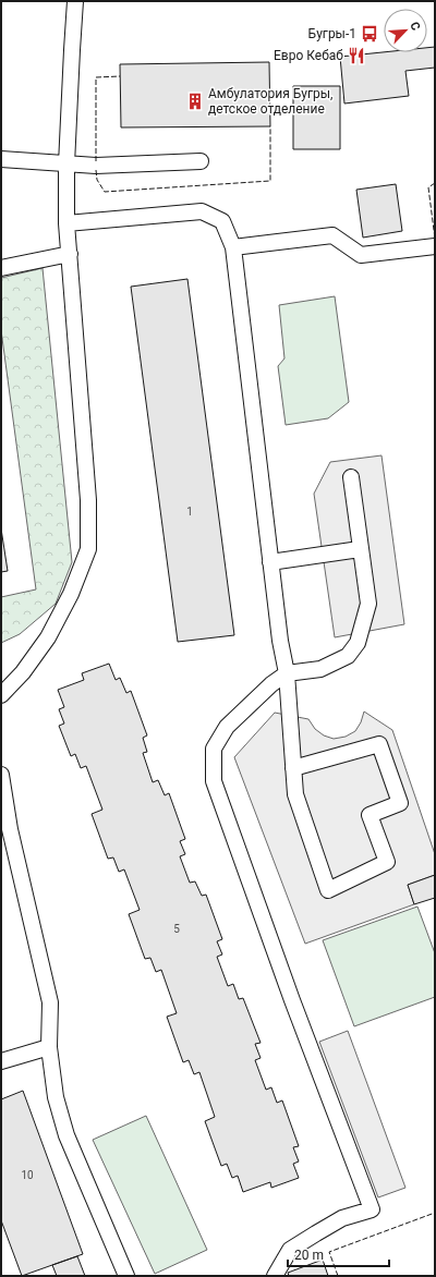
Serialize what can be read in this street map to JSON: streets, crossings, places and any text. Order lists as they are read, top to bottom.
{
  "places": {
    "bus stop": ["Бугры-1"],
    "restaurant": ["Евро Кебаб"],
    "building": ["Амбулатория Бугры, детское отделение"]
  },
  "house_numbers": ["1", "5", "10"],
  "scale_bar": "20 m",
  "north": "top right"
}
